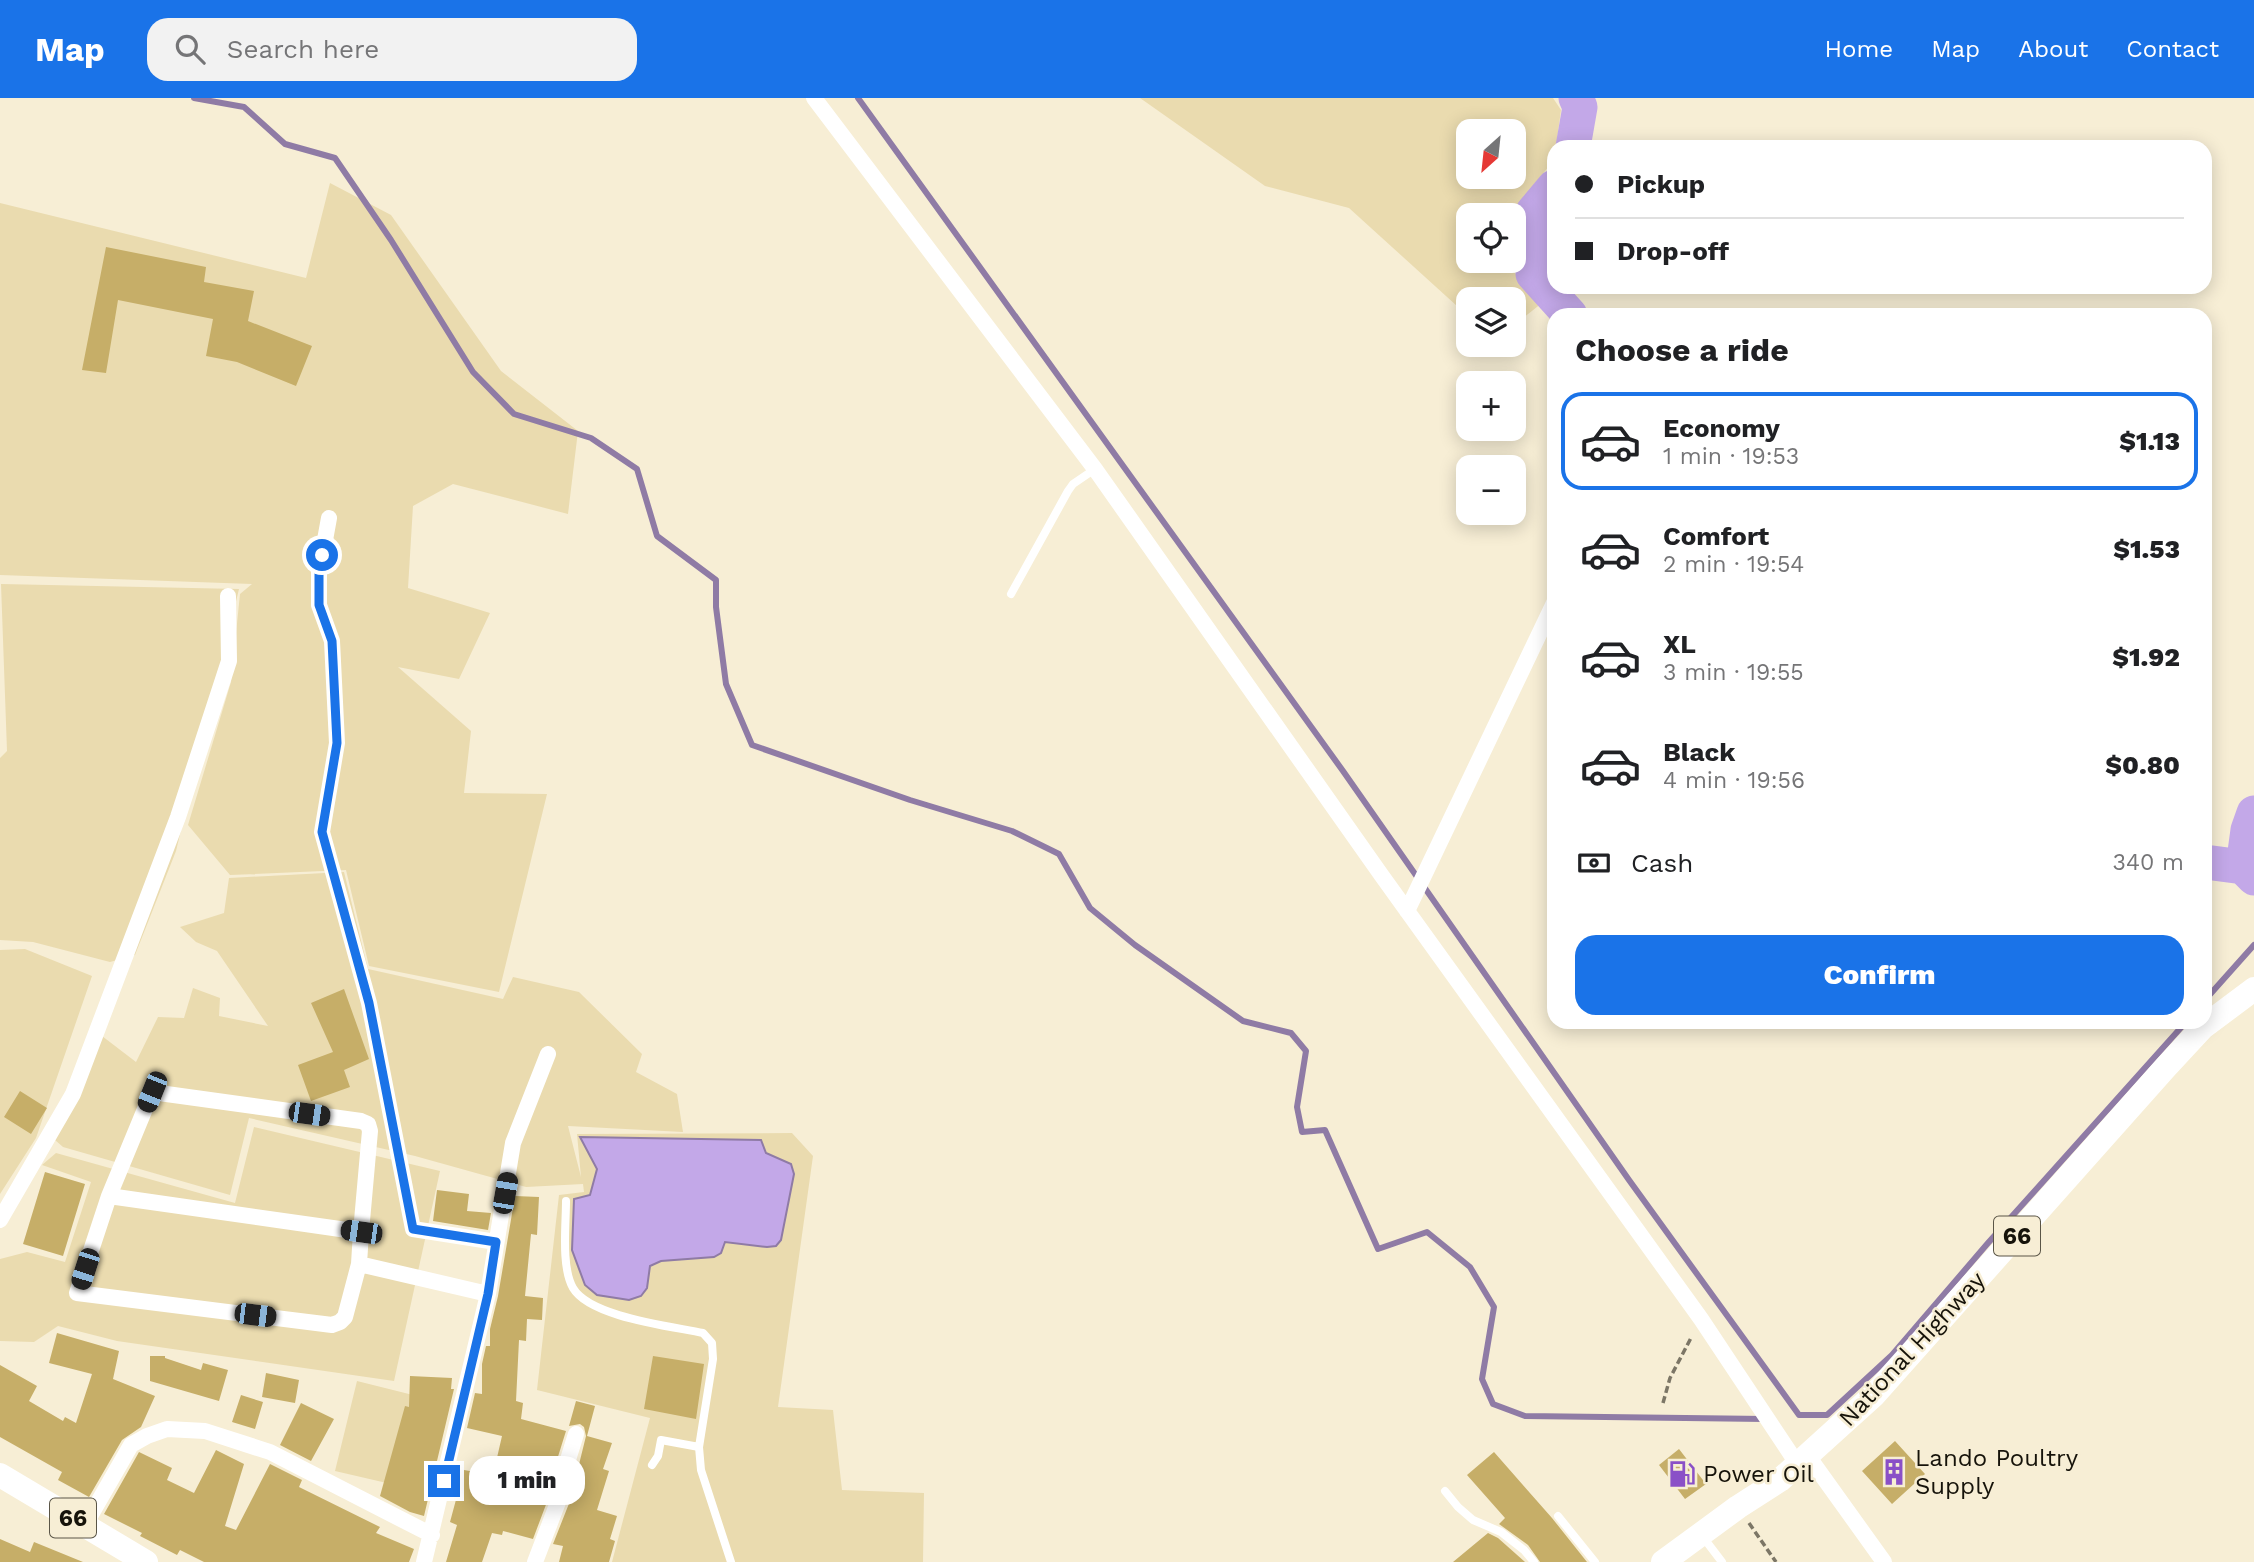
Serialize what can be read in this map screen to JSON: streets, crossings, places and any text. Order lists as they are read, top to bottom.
{
  "streets": {
    "main road": ["66", "National Highway"]
  },
  "places": {
    "building": ["Lando Poultry Supply"],
    "fuel station": ["Power Oil"]
  },
  "north": "bottom left",
  "page": {
    "header": "Map",
    "search": "Search here",
    "nav": [
      "Home",
      "Map",
      "About",
      "Contact"
    ],
    "map_buttons": ["+", "−"],
    "banner": ["Pickup", "Drop-off"],
    "heading": "Choose a ride",
    "list": [
      {
        "name": "Economy",
        "note": "1 min · 19:53",
        "value": "$1.13"
      },
      {
        "name": "Comfort",
        "note": "2 min · 19:54",
        "value": "$1.53"
      },
      {
        "name": "XL",
        "note": "3 min · 19:55",
        "value": "$1.92"
      },
      {
        "name": "Black",
        "note": "4 min · 19:56",
        "value": "$0.80"
      }
    ],
    "pay": ["Cash", "340 m"],
    "buttons": "Confirm",
    "bubble": "1 min"
  }
}
